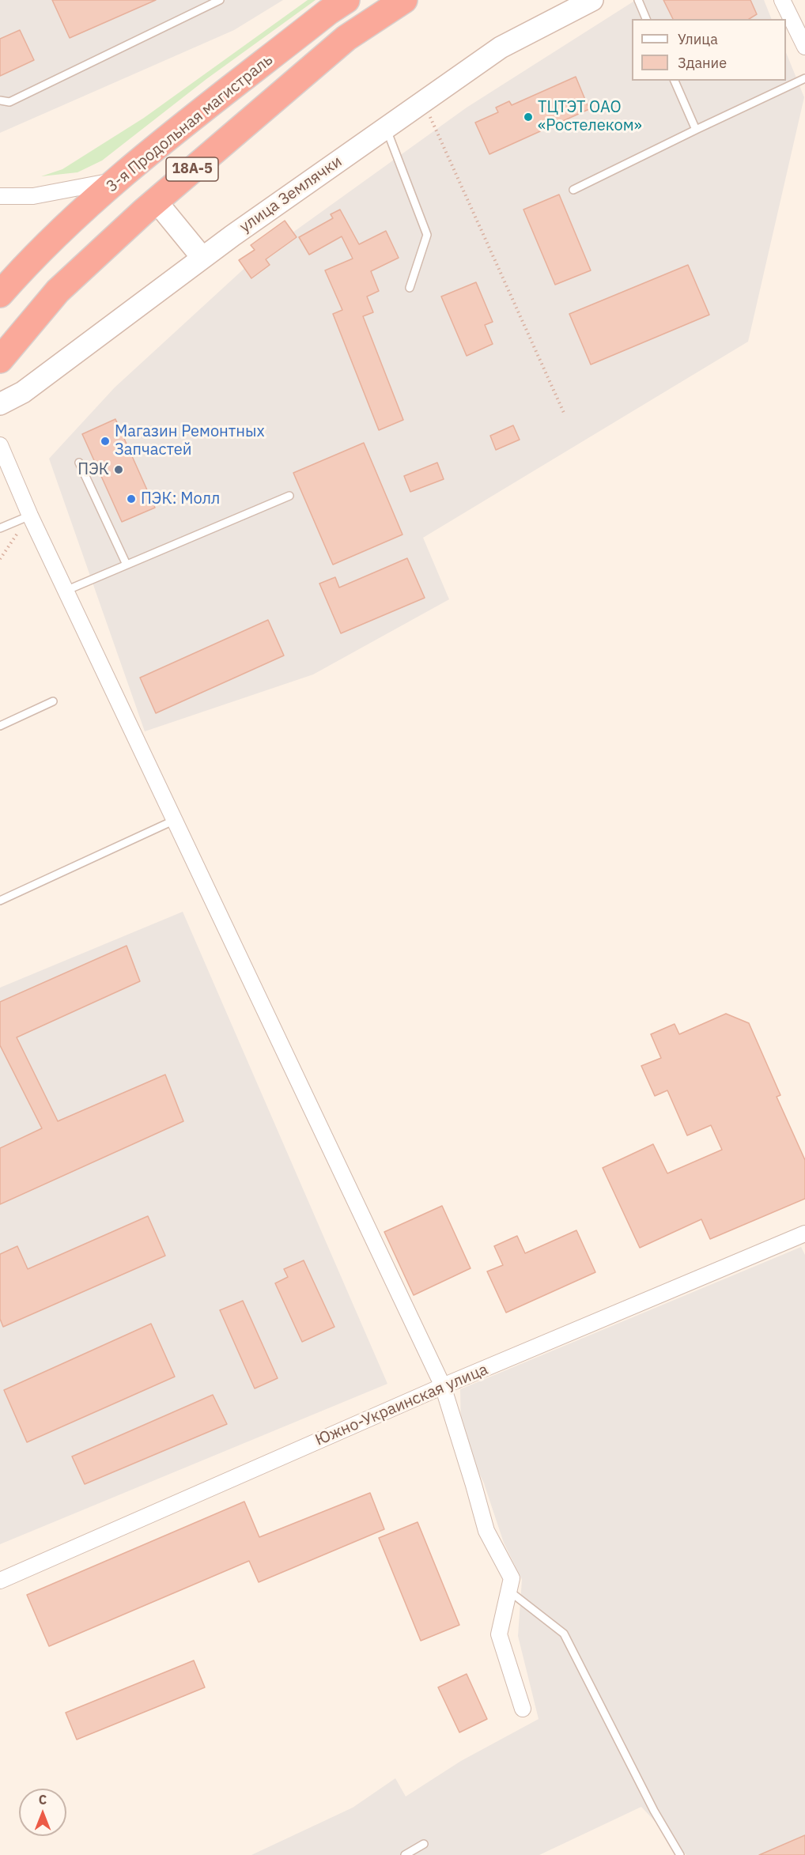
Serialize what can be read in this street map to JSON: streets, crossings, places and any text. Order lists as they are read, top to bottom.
{
  "streets": {
    "highway": ["3-я Продольная магистраль", "18А-5"],
    "street": ["улица Землячки", "Южно-Украинская улица"]
  },
  "places": [
    "ТЦТЭТ ОАО «Ростелеком»",
    "Магазин Ремонтных Запчастей",
    "ПЭК",
    "ПЭК: Молл"
  ],
  "legend": ["Улица", "Здание"],
  "north": "top"
}
